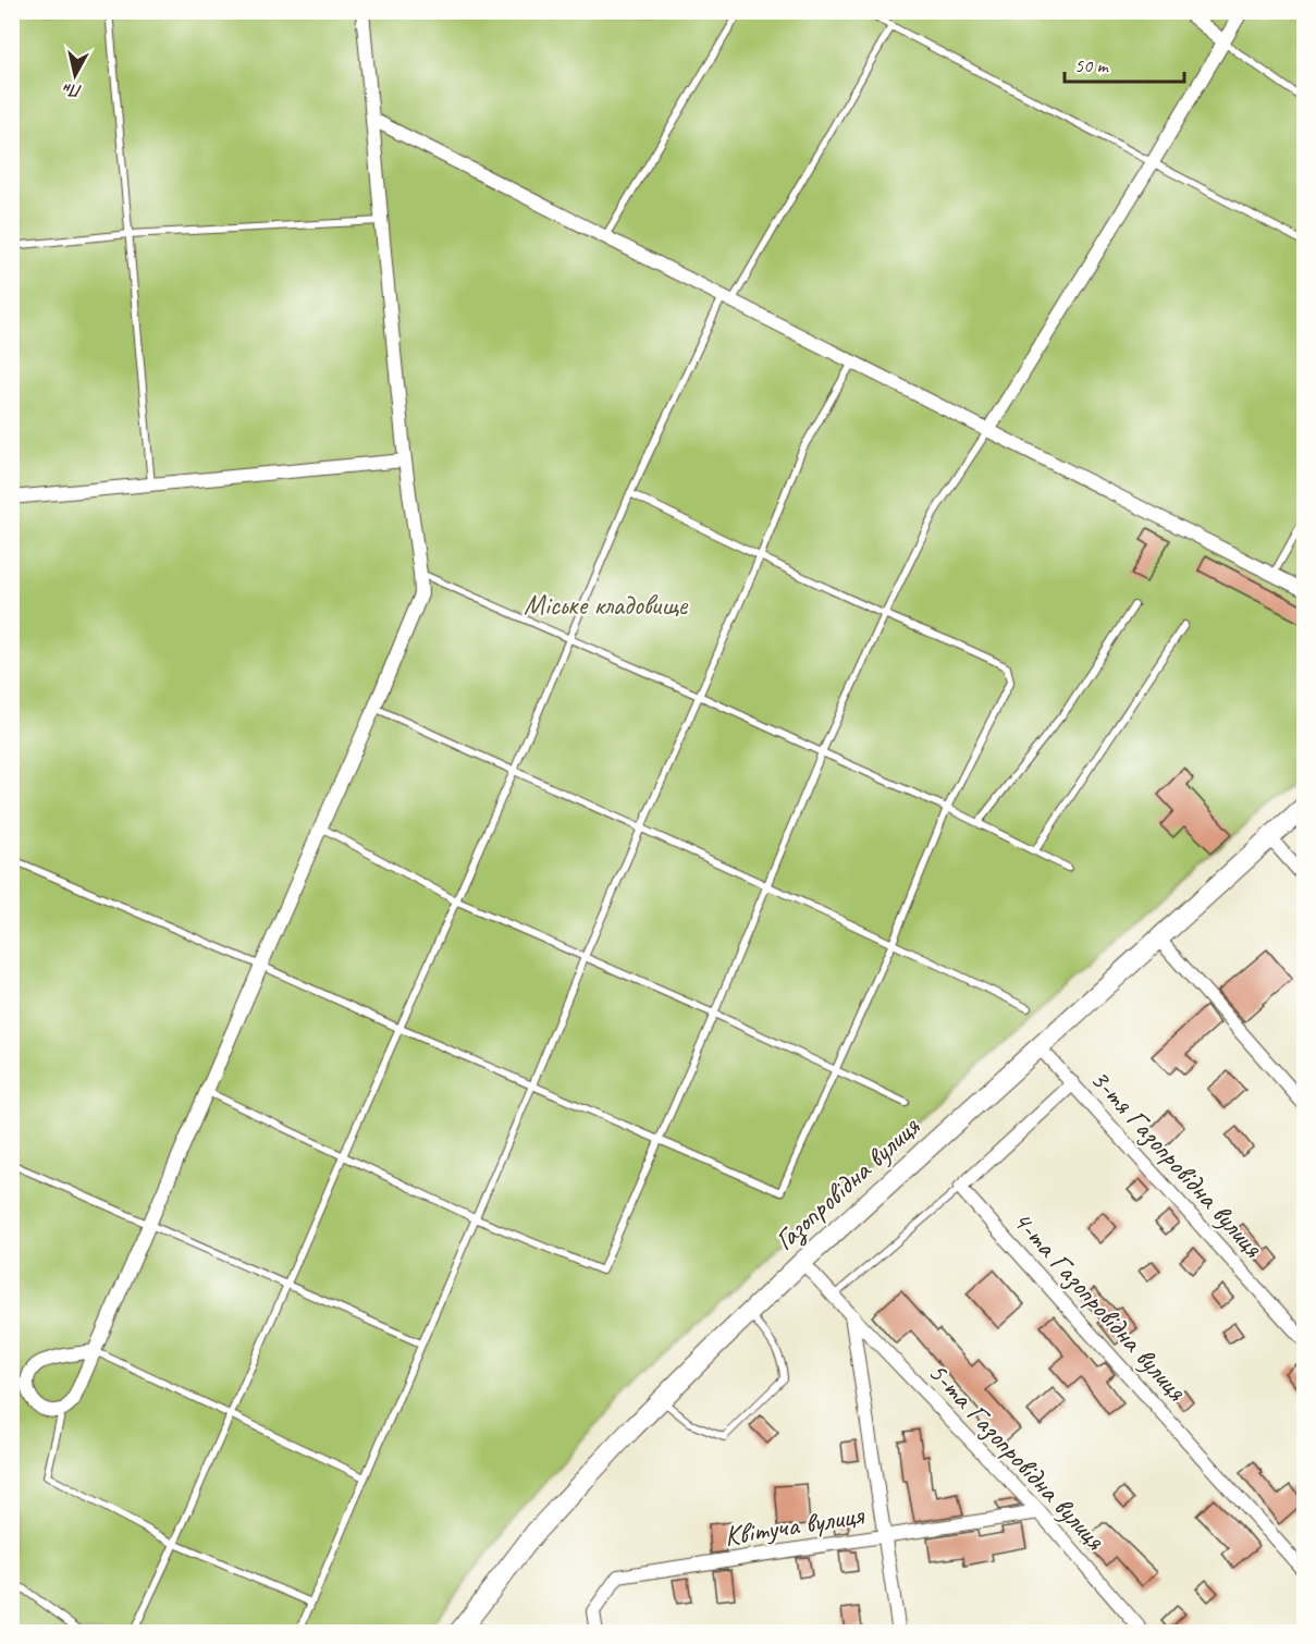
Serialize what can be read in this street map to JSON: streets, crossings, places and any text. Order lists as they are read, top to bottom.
{
  "streets": {
    "main road": ["Газопровідна вулиця"],
    "street": [
      "3-тя Газопровідна вулиця",
      "4-та Газопровідна вулиця",
      "5-та Газопровідна вулиця",
      "Квітуча вулиця"
    ]
  },
  "crossings": [
    ["3-тя Газопровідна вулиця", "Газопровідна вулиця"],
    ["Газопровідна вулиця", "5-та Газопровідна вулиця"],
    ["5-та Газопровідна вулиця", "Квітуча вулиця"]
  ],
  "parks": ["Міське кладовище"],
  "scale_bar": "50 m",
  "north": "bottom"
}
